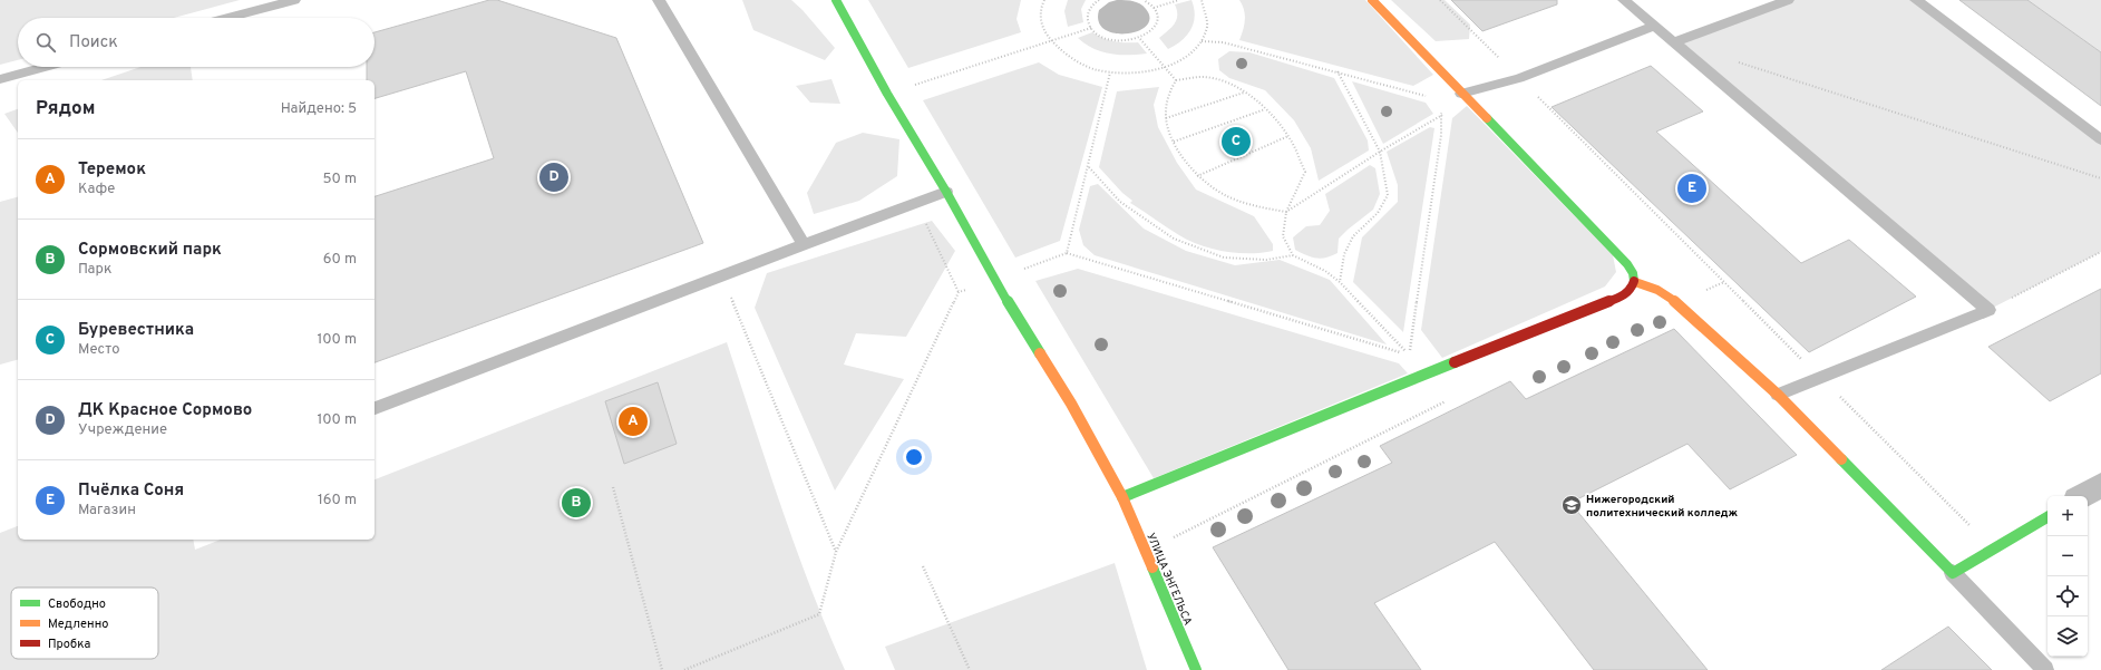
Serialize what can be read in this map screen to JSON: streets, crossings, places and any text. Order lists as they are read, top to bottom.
{
  "streets": {
    "street": ["УЛИЦА ЭНГЕЛЬСА"]
  },
  "places": {
    "school or university": ["Нижегородский политехнический колледж"]
  },
  "legend": ["Свободно", "Медленно", "Пробка"],
  "page": {
    "search": "Поиск",
    "heading": ["Рядом", "Найдено: 5"],
    "pins": [
      "C",
      "D",
      "E",
      "A",
      "B"
    ],
    "list": [
      {
        "mark": "A",
        "name": "Теремок",
        "note": "Кафе",
        "value": "50 m"
      },
      {
        "mark": "B",
        "name": "Сормовский парк",
        "note": "Парк",
        "value": "60 m"
      },
      {
        "mark": "C",
        "name": "Буревестника",
        "note": "Место",
        "value": "100 m"
      },
      {
        "mark": "D",
        "name": "ДК Красное Сормово",
        "note": "Учреждение",
        "value": "100 m"
      },
      {
        "mark": "E",
        "name": "Пчёлка Соня",
        "note": "Магазин",
        "value": "160 m"
      }
    ],
    "map_buttons": ["+", "−"]
  }
}
